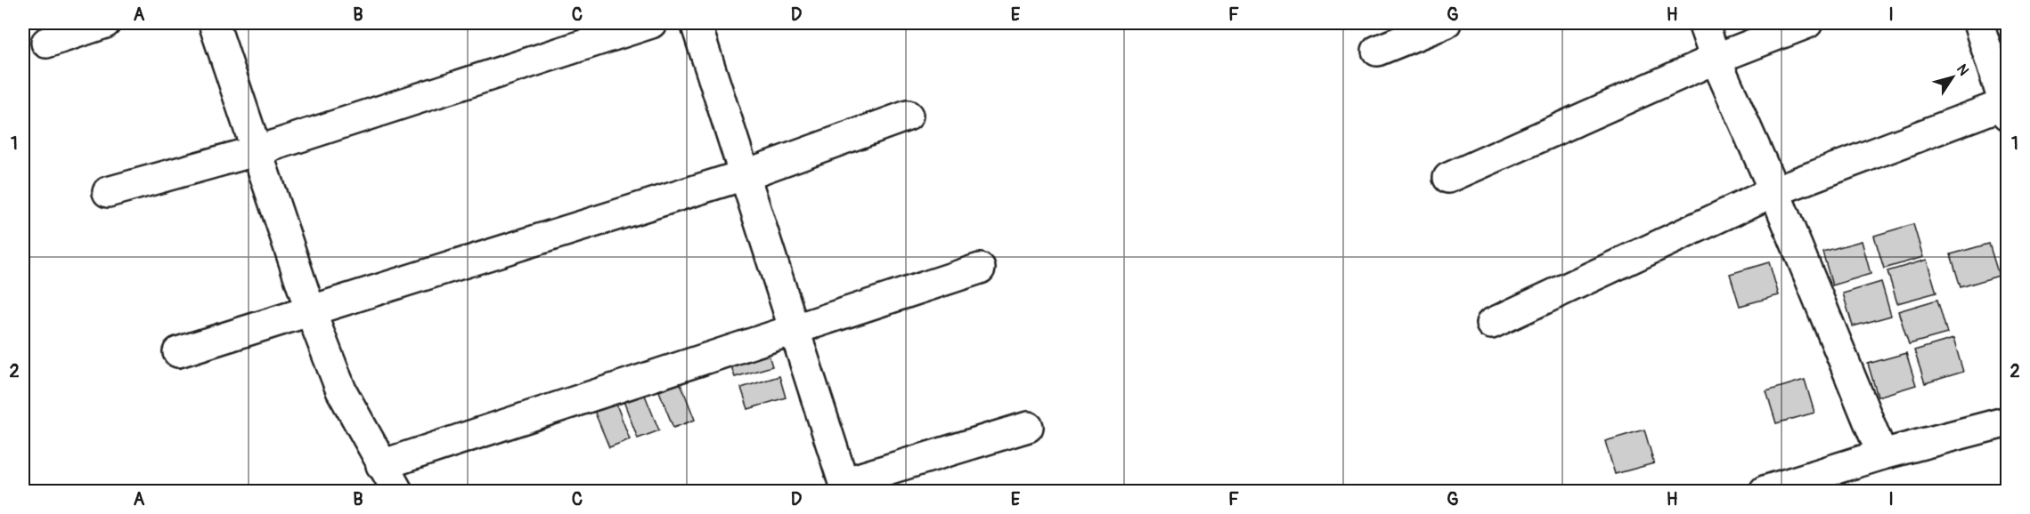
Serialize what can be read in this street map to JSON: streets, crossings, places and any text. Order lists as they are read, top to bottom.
{
  "north": "top right",
  "grid": {
    "columns": [
      "A",
      "B",
      "C",
      "D",
      "E",
      "F",
      "G",
      "H",
      "I"
    ],
    "rows": ["1", "2"]
  }
}
